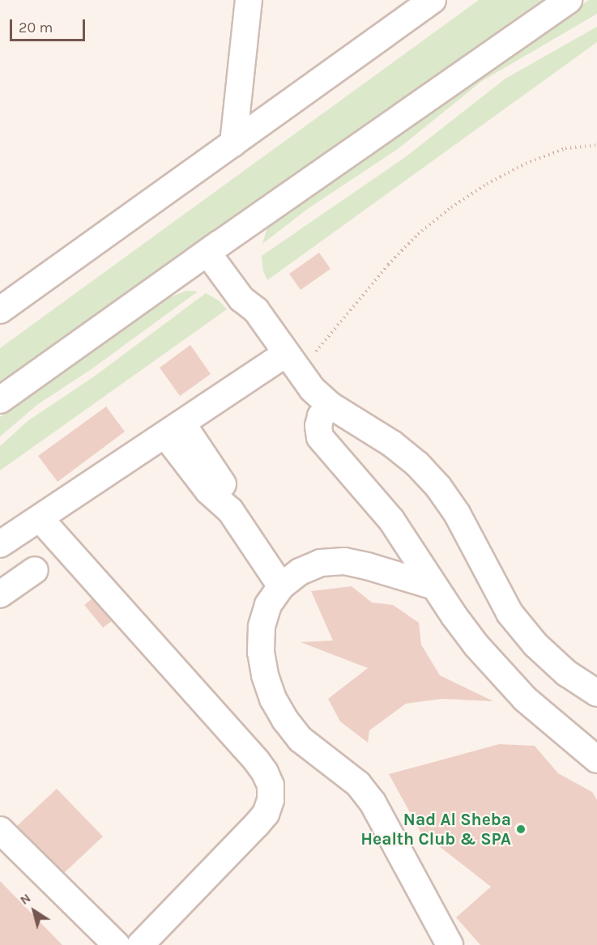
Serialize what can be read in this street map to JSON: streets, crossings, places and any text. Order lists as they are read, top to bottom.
{
  "places": ["Nad Al Sheba Health Club & SPA"],
  "scale_bar": "20 m",
  "north": "top left"
}
